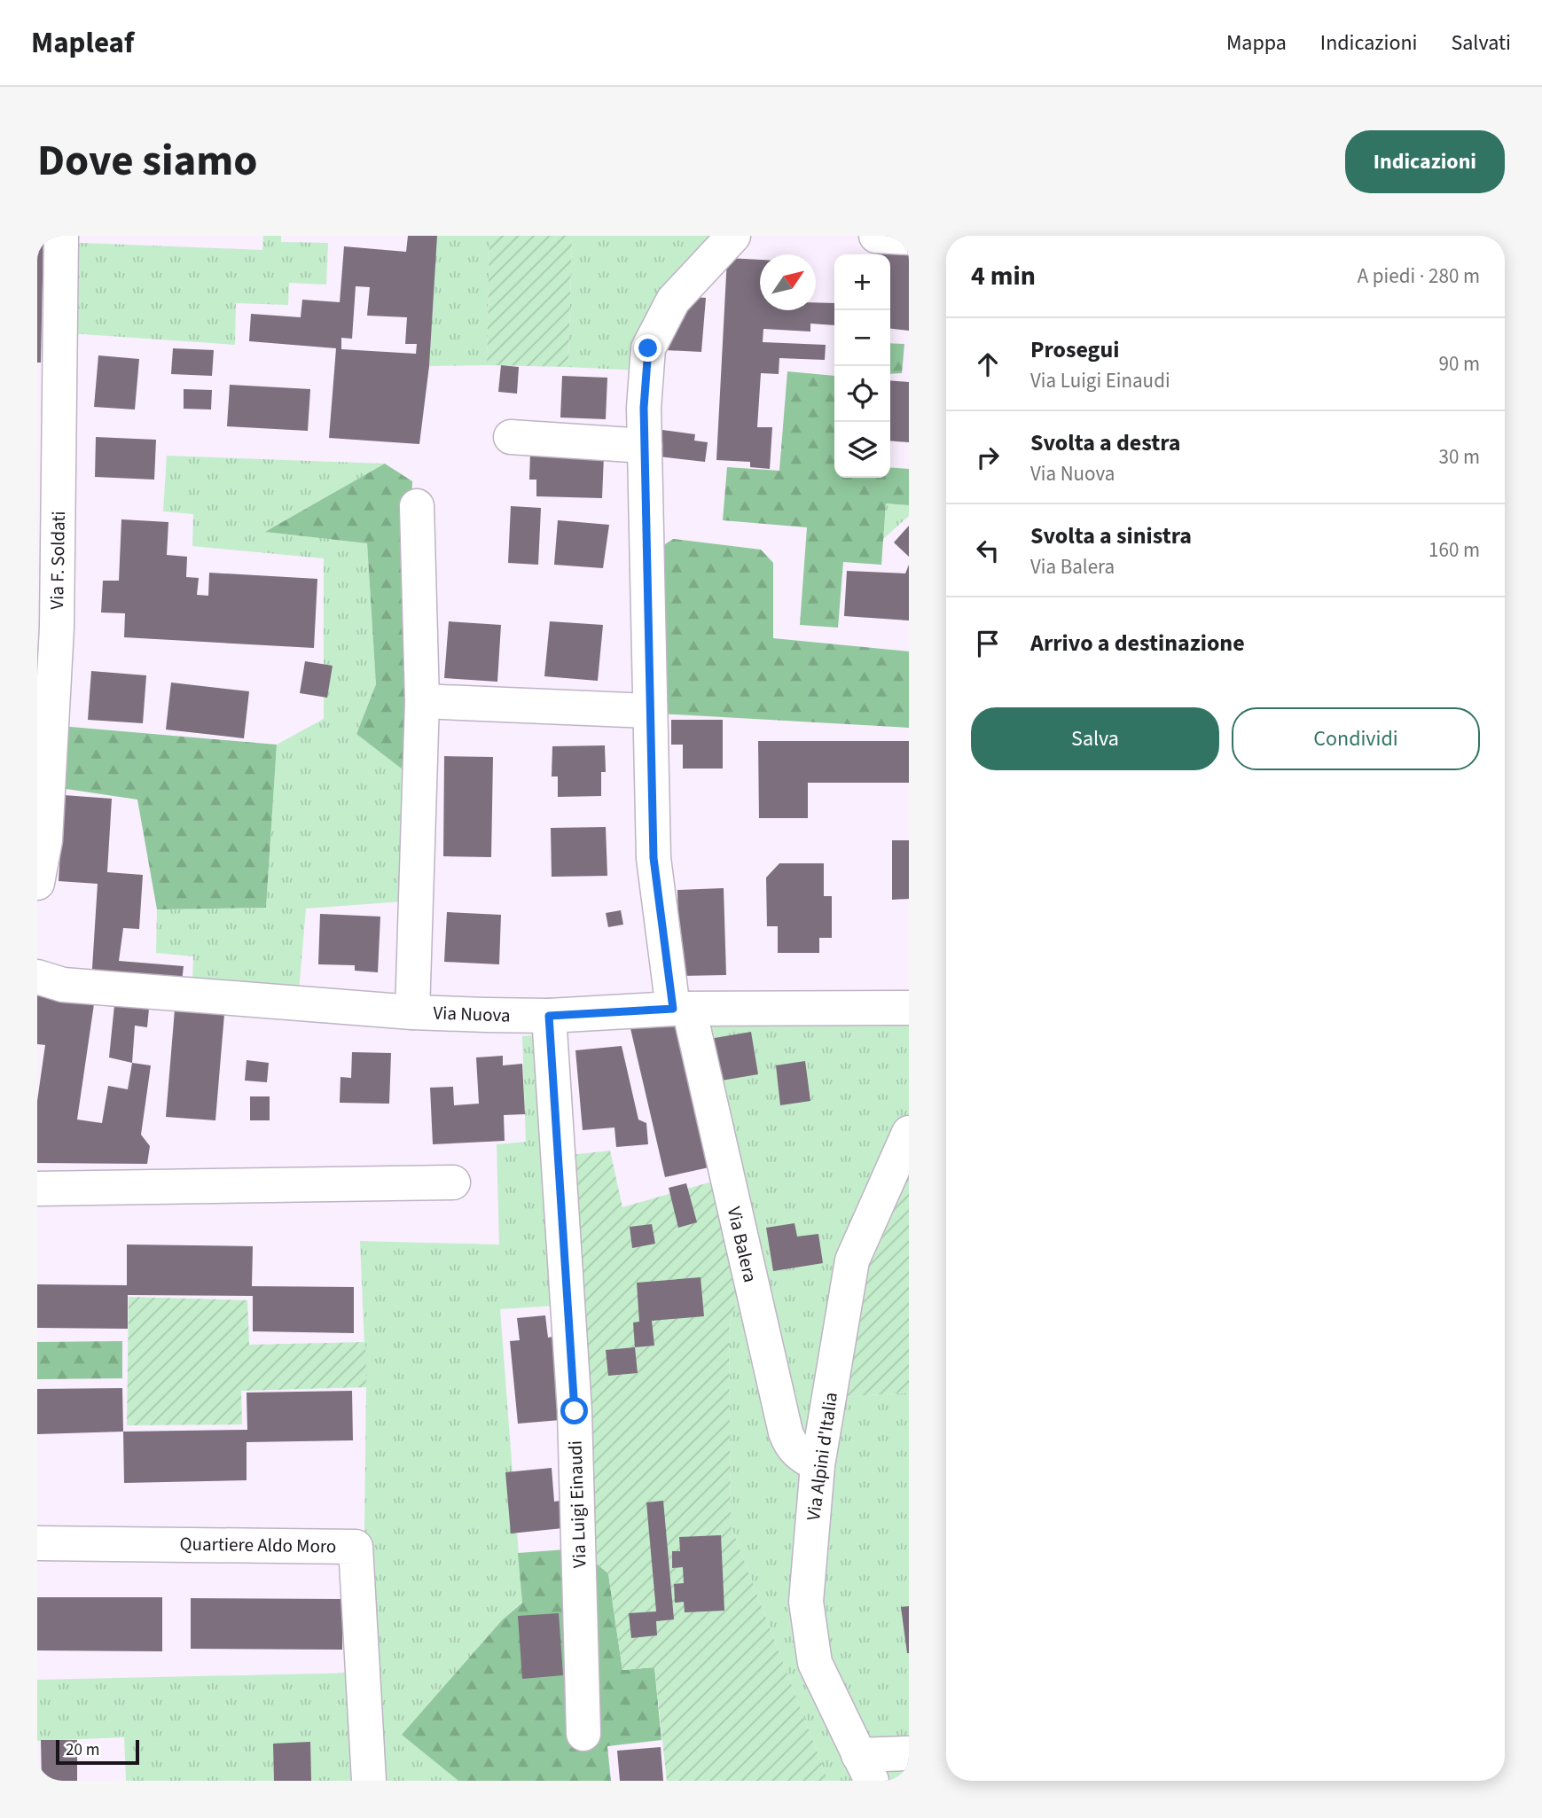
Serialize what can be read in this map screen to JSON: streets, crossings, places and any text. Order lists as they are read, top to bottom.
{
  "streets": {
    "street": [
      "Via F. Soldati",
      "Via Nuova",
      "Via Balera",
      "Via Alpini d'Italia",
      "Via Luigi Einaudi",
      "Quartiere Aldo Moro"
    ]
  },
  "crossings": [
    ["Via Nuova", "Via Balera"],
    ["Via Nuova", "Via Luigi Einaudi"],
    ["Via Balera", "Via Alpini d'Italia"]
  ],
  "scale_bar": "20 m",
  "north": "top right",
  "page": {
    "header": "Mapleaf",
    "nav": ["Mappa", "Indicazioni", "Salvati"],
    "title": "Dove siamo",
    "buttons": [
      "Indicazioni",
      ["Salva", "Condividi"]
    ],
    "heading": ["4 min", "A piedi · 280 m"],
    "map_buttons": ["+", "−"],
    "list": [
      ["Prosegui", "Via Luigi Einaudi", "90 m"],
      ["Svolta a destra", "Via Nuova", "30 m"],
      ["Svolta a sinistra", "Via Balera", "160 m"],
      "Arrivo a destinazione"
    ],
    "scale": "20 m"
  }
}
